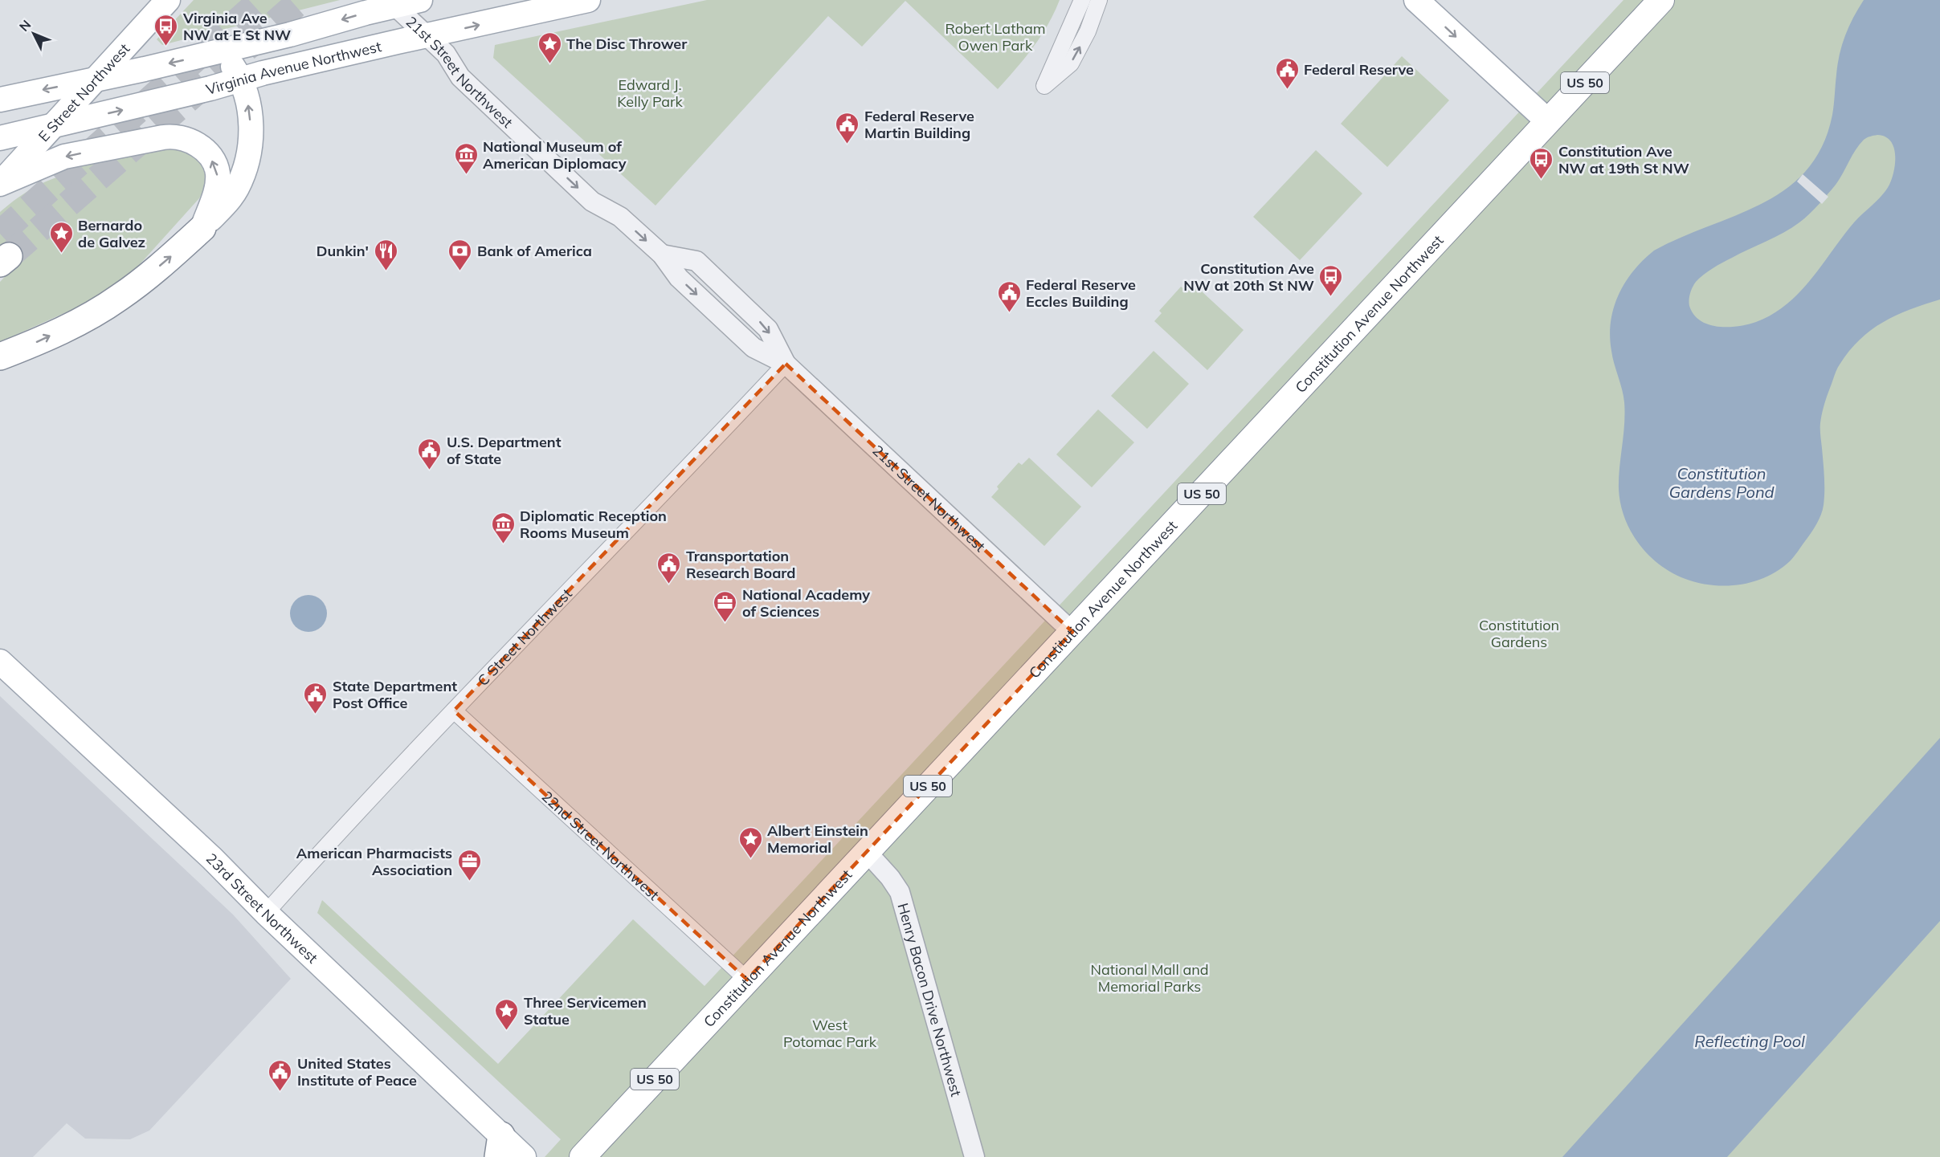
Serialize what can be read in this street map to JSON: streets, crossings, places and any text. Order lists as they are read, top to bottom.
{
  "streets": {
    "highway": ["US 50", "Constitution Avenue Northwest"],
    "main road": ["Virginia Avenue Northwest", "E Street Northwest", "23rd Street Northwest"],
    "street": [
      "21st Street Northwest",
      "C Street Northwest",
      "22nd Street Northwest",
      "Henry Bacon Drive Northwest"
    ]
  },
  "crossings": [
    ["Virginia Avenue Northwest", "21st Street Northwest"],
    ["Virginia Avenue Northwest", "E Street Northwest"],
    ["21st Street Northwest", "Constitution Avenue Northwest"],
    ["21st Street Northwest", "C Street Northwest"],
    ["Constitution Avenue Northwest", "22nd Street Northwest"],
    ["Constitution Avenue Northwest", "Henry Bacon Drive Northwest"],
    ["C Street Northwest", "22nd Street Northwest"],
    ["C Street Northwest", "23rd Street Northwest"]
  ],
  "one_way": ["21st Street Northwest"],
  "water": ["Constitution Gardens Pond", "Reflecting Pool"],
  "parks": [
    "Robert Latham Owen Park",
    "Edward J. Kelly Park",
    "Constitution Gardens",
    "National Mall and Memorial Parks",
    "West Potomac Park"
  ],
  "places": {
    "bus stop": ["Virginia Ave NW at E St NW", "Constitution Ave NW at 19th St NW", "Constitution Ave NW at 20th St NW"],
    "place": [
      "The Disc Thrower",
      "Bernardo de Galvez",
      "Albert Einstein Memorial",
      "Three Servicemen Statue"
    ],
    "public building": [
      "Federal Reserve",
      "Federal Reserve Martin Building",
      "Federal Reserve Eccles Building",
      "U.S. Department of State",
      "Transportation Research Board",
      "State Department Post Office",
      "United States Institute of Peace"
    ],
    "museum": ["National Museum of American Diplomacy", "Diplomatic Reception Rooms Museum"],
    "restaurant": ["Dunkin'"],
    "bank": ["Bank of America"],
    "office": ["National Academy of Sciences", "American Pharmacists Association"]
  },
  "north": "top left"
}
